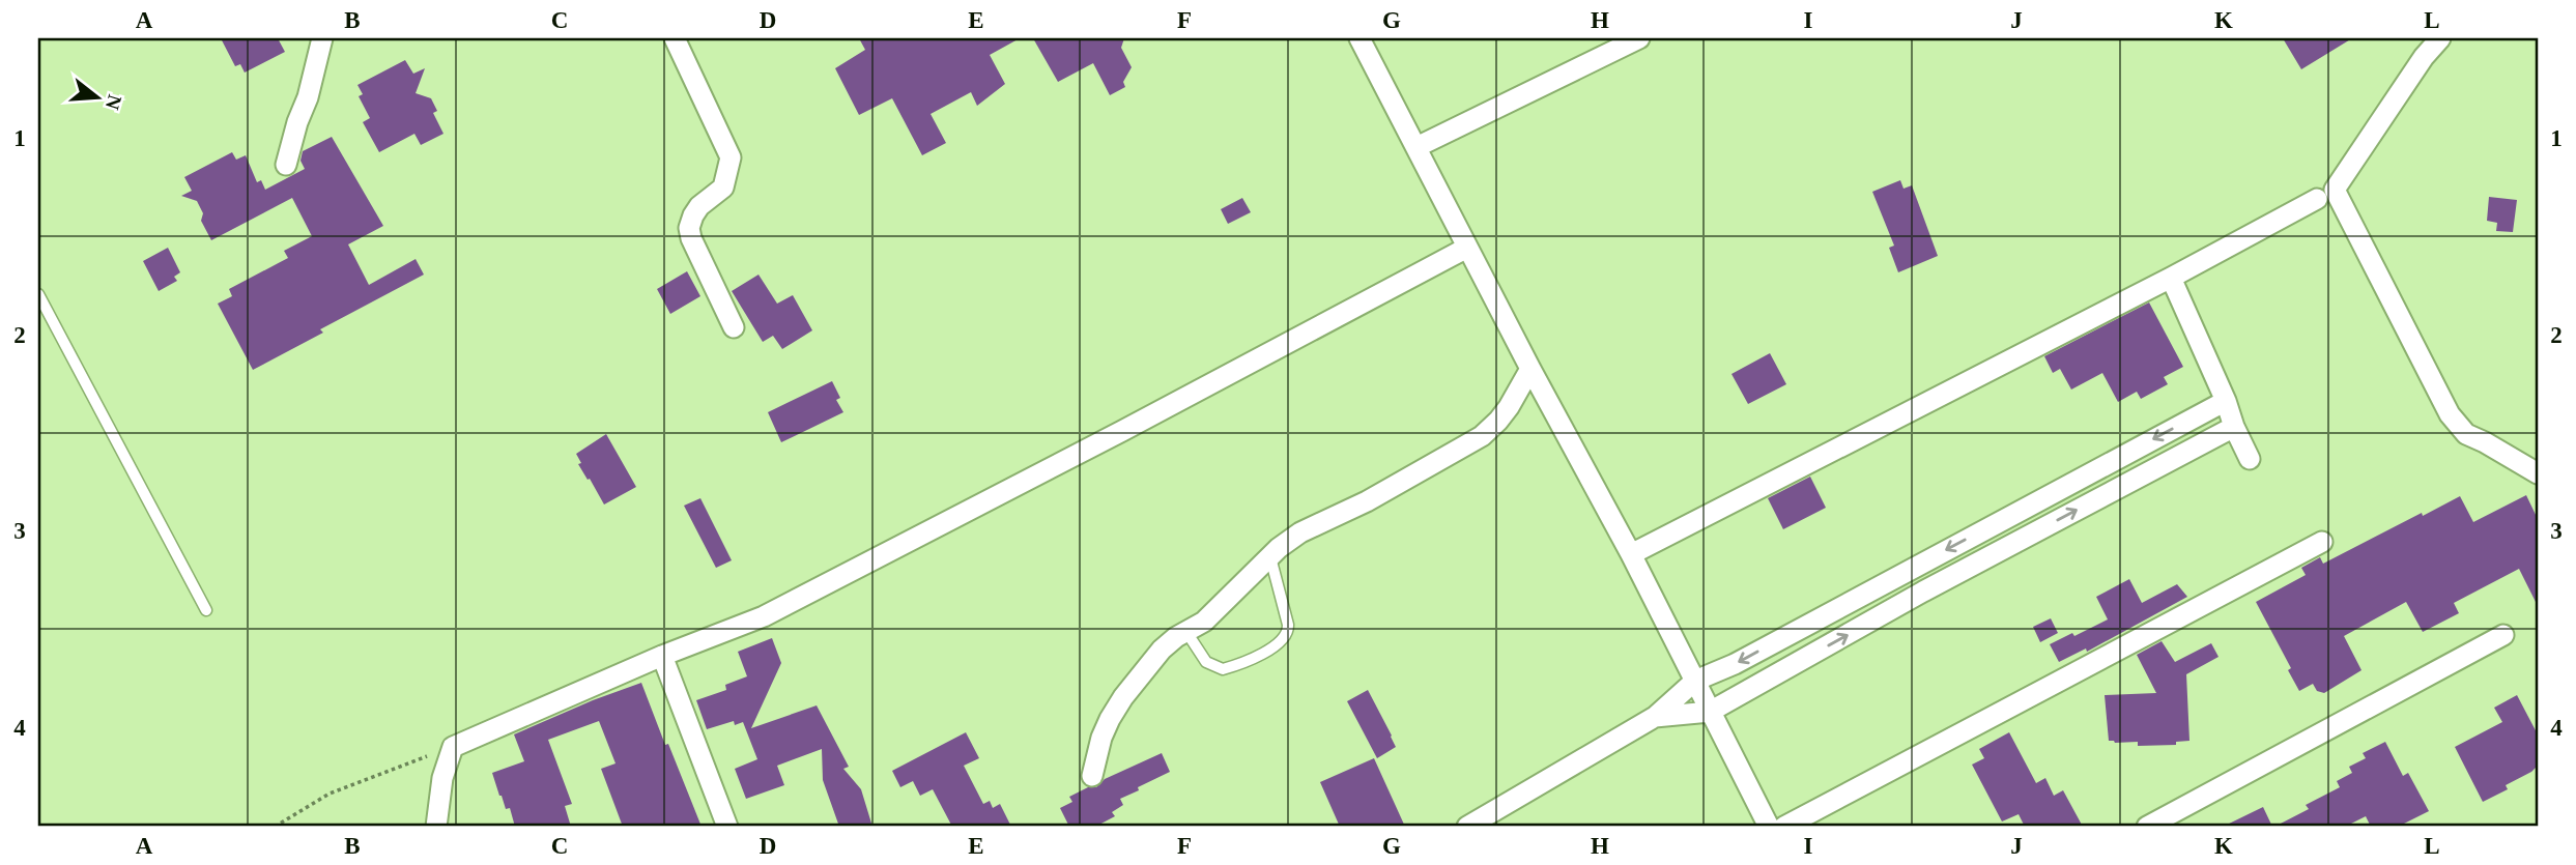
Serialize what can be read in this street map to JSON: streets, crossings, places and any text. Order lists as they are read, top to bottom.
{
  "north": "right",
  "grid": {
    "columns": [
      "A",
      "B",
      "C",
      "D",
      "E",
      "F",
      "G",
      "H",
      "I",
      "J",
      "K",
      "L"
    ],
    "rows": [
      "1",
      "2",
      "3",
      "4"
    ]
  }
}
